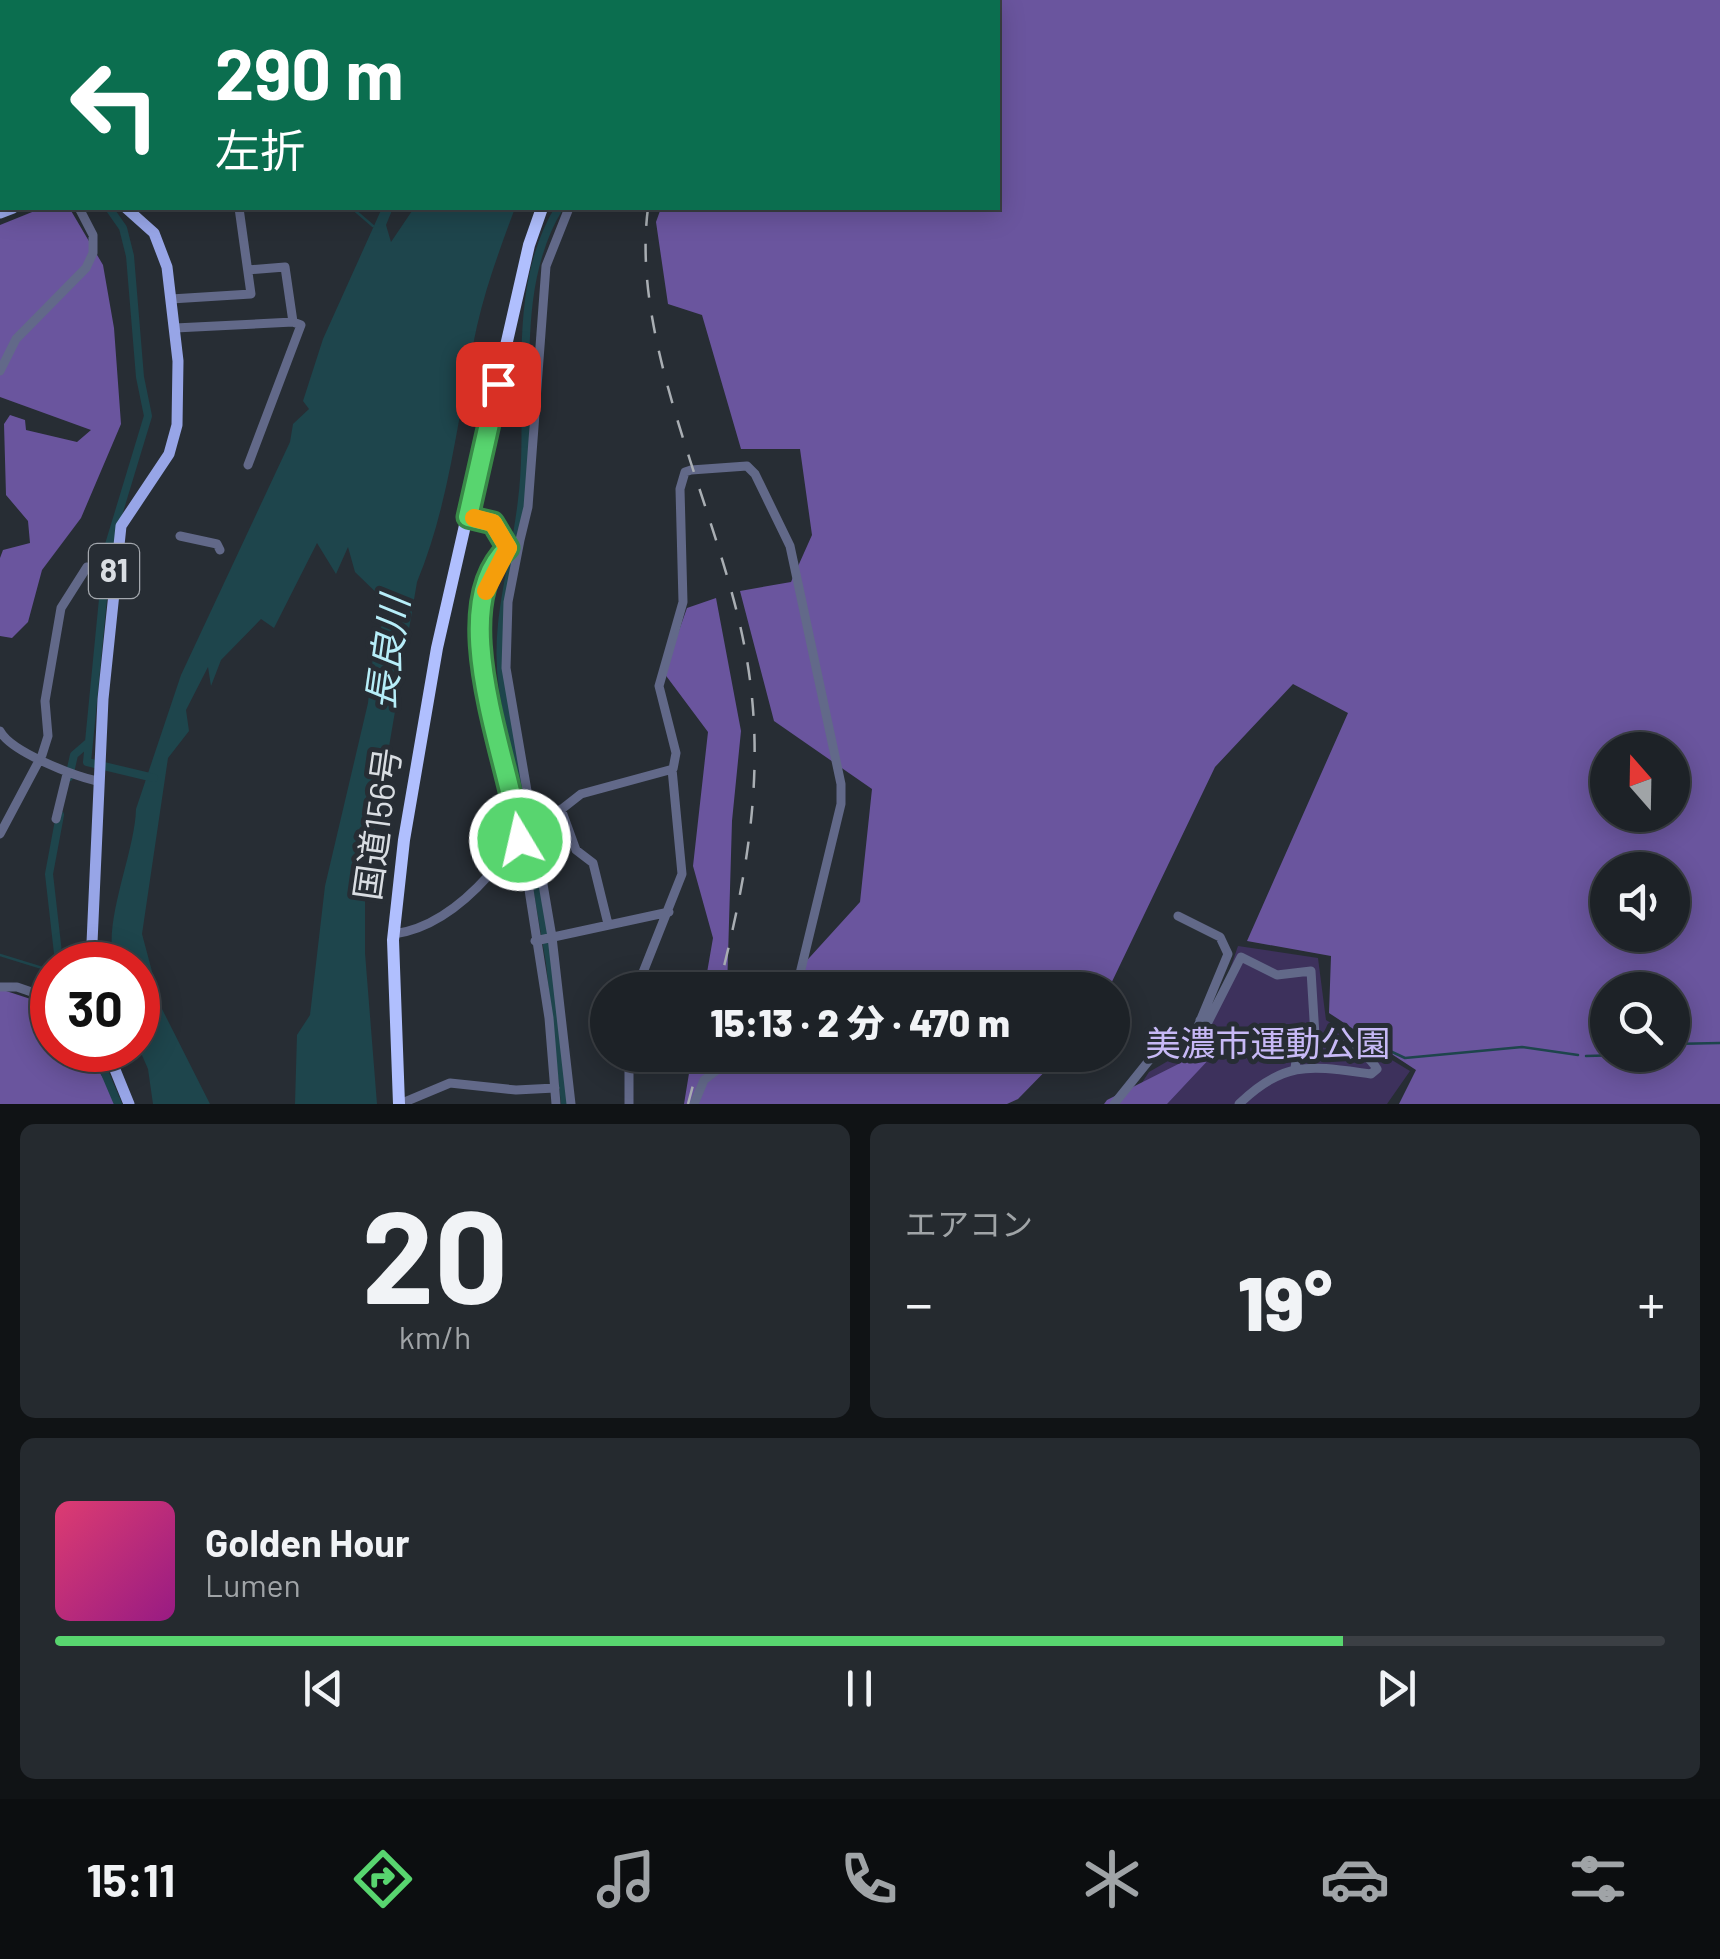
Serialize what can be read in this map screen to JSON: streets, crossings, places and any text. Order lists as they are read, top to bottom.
{
  "streets": {
    "highway": ["国道156号"],
    "main road": ["81"]
  },
  "water": ["長良川"],
  "parks": ["美濃市運動公園"],
  "north": "top",
  "page": {
    "turn": ["290 m", "左折"],
    "limit": "30",
    "trip": "15:13 · 2 分 · 470 m",
    "tile": [
      ["20", "km/h"],
      "エアコン"
    ],
    "heat": ["−", "19°", "+"],
    "song": ["Golden Hour", "Lumen"],
    "tabs": "15:11"
  }
}
